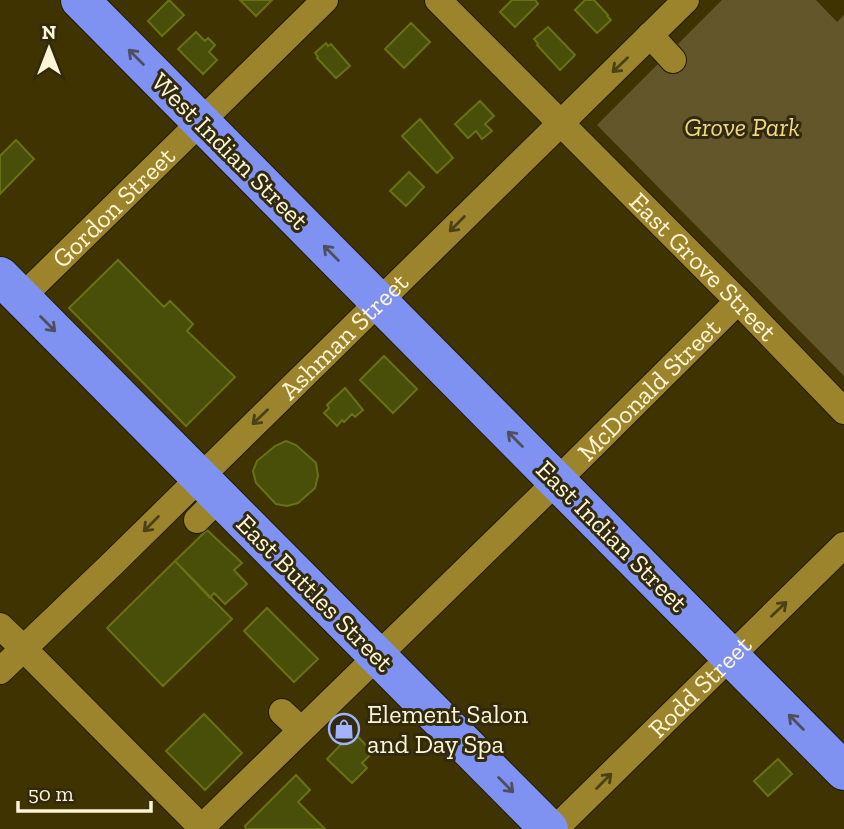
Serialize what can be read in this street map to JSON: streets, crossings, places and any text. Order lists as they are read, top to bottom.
{
  "streets": {
    "highway": ["West Indian Street", "East Indian Street", "East Buttles Street"],
    "street": [
      "Gordon Street",
      "East Grove Street",
      "Ashman Street",
      "McDonald Street",
      "Rodd Street"
    ]
  },
  "crossings": [
    ["West Indian Street", "Gordon Street"],
    ["West Indian Street", "Ashman Street"],
    ["West Indian Street", "East Indian Street"],
    ["Gordon Street", "East Buttles Street"],
    ["East Grove Street", "Ashman Street"],
    ["East Grove Street", "McDonald Street"],
    ["Ashman Street", "East Indian Street"],
    ["Ashman Street", "East Buttles Street"],
    ["McDonald Street", "East Indian Street"],
    ["McDonald Street", "East Buttles Street"],
    ["East Indian Street", "Rodd Street"]
  ],
  "one_way": [
    "West Indian Street",
    "Ashman Street",
    "East Indian Street",
    "East Buttles Street",
    "Rodd Street"
  ],
  "parks": ["Grove Park"],
  "places": {
    "shop": ["Element Salon and Day Spa"]
  },
  "scale_bar": "50 m",
  "north": "top"
}
